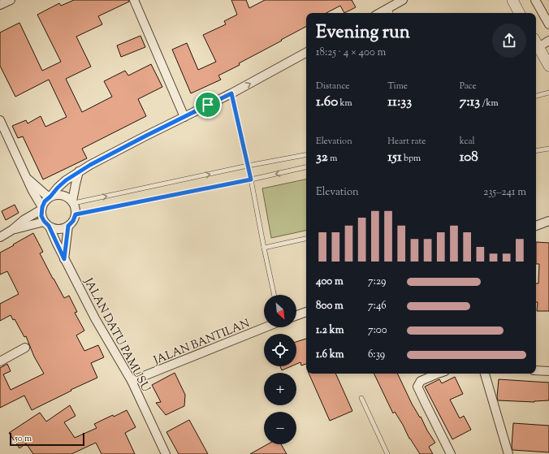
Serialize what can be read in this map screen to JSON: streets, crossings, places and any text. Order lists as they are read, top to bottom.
{
  "streets": {
    "street": ["JALAN DATU PAMUSU", "JALAN BANTILAN"]
  },
  "crossings": [
    ["JALAN DATU PAMUSU", "JALAN BANTILAN"]
  ],
  "scale_bar": "50 m",
  "north": "bottom right",
  "page": {
    "heading": ["Evening run", "18:25 · 4 × 400 m"],
    "stats": [
      ["Distance", "1.60 km"],
      ["Time", "11:33"],
      ["Pace", "7:13 /km"],
      ["Elevation", "32 m"],
      ["Heart rate", "151 bpm"],
      ["kcal", "108"]
    ],
    "chart": ["Elevation", "235–241 m"],
    "list": [
      {
        "name": "400 m",
        "note": "7:29"
      },
      {
        "name": "800 m",
        "note": "7:46"
      },
      {
        "name": "1.2 km",
        "note": "7:00"
      },
      {
        "name": "1.6 km",
        "note": "6:39"
      }
    ],
    "map_buttons": ["+", "−"],
    "scale": "50 m"
  }
}
